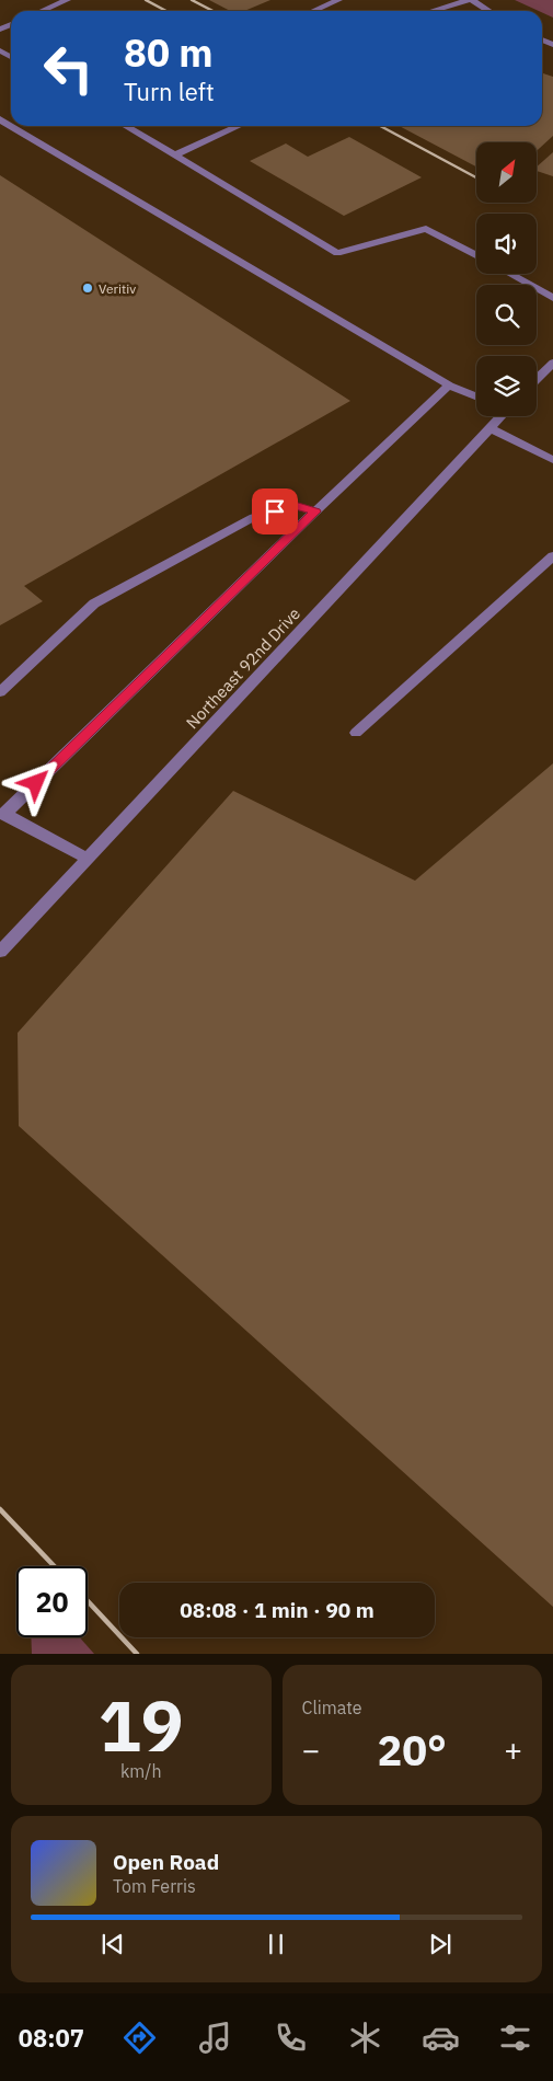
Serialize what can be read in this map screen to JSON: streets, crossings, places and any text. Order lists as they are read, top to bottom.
{
  "streets": {
    "street": ["Northeast 92nd Drive"]
  },
  "places": ["Veritiv"],
  "north": "top right",
  "page": {
    "turn": ["80 m", "Turn left"],
    "limit": "20",
    "trip": "08:08 · 1 min · 90 m",
    "tile": [
      ["19", "km/h"],
      "Climate"
    ],
    "heat": ["−", "20°", "+"],
    "song": ["Open Road", "Tom Ferris"],
    "tabs": "08:07"
  }
}
